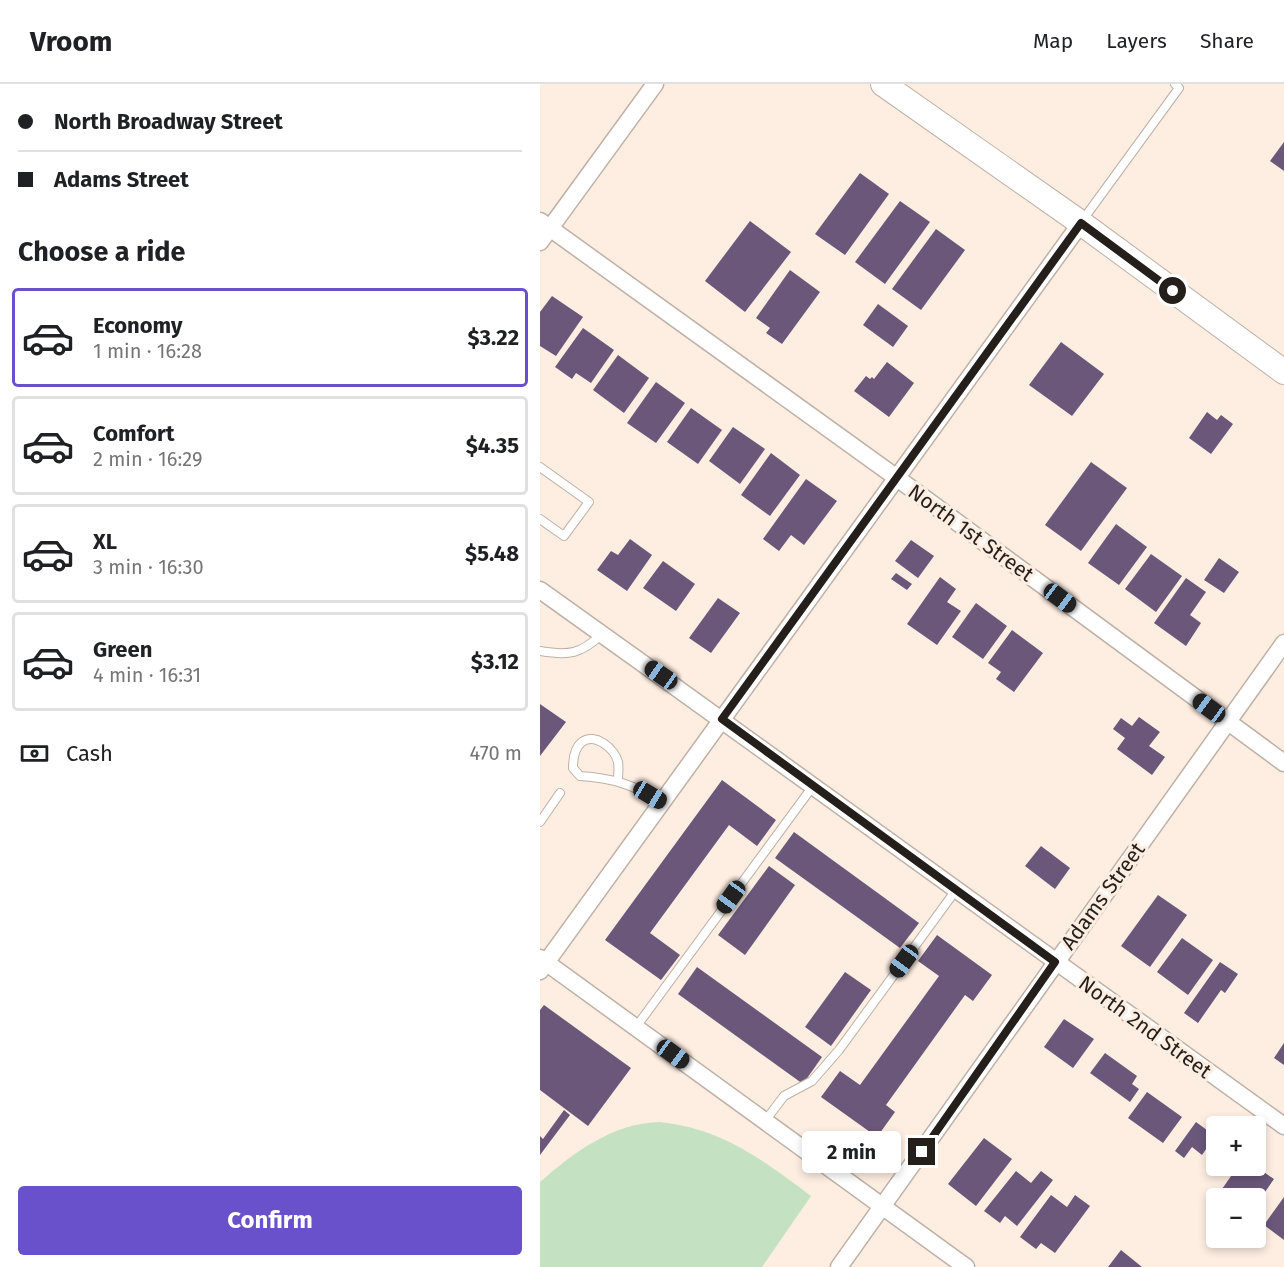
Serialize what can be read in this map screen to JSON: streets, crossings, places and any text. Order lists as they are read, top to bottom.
{
  "streets": {
    "street": ["North 1st Street", "Adams Street", "North 2nd Street"]
  },
  "crossings": [
    ["North 1st Street", "Adams Street"],
    ["Adams Street", "North 2nd Street"]
  ],
  "page": {
    "header": "Vroom",
    "nav": ["Map", "Layers", "Share"],
    "banner": ["North Broadway Street", "Adams Street"],
    "heading": "Choose a ride",
    "list": [
      {
        "name": "Economy",
        "note": "1 min · 16:28",
        "value": "$3.22"
      },
      {
        "name": "Comfort",
        "note": "2 min · 16:29",
        "value": "$4.35"
      },
      {
        "name": "XL",
        "note": "3 min · 16:30",
        "value": "$5.48"
      },
      {
        "name": "Green",
        "note": "4 min · 16:31",
        "value": "$3.12"
      }
    ],
    "pay": ["Cash", "470 m"],
    "map_buttons": ["+", "−"],
    "bubble": "2 min",
    "buttons": "Confirm"
  }
}
